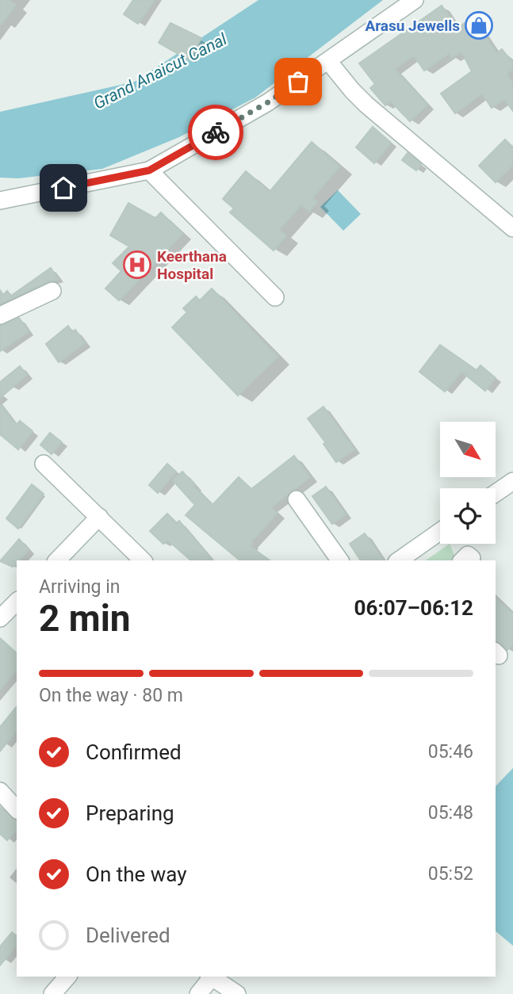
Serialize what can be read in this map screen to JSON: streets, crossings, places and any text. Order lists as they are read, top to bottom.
{
  "water": ["Grand Anaicut Canal"],
  "places": {
    "shop": ["Arasu Jewells"],
    "hospital": ["Keerthana Hospital"]
  },
  "north": "bottom right",
  "page": {
    "heading": ["2 min", "Arriving in", "06:07–06:12"],
    "bar": "On the way · 80 m",
    "list": [
      ["Confirmed", "05:46"],
      ["Preparing", "05:48"],
      ["On the way", "05:52"],
      "Delivered"
    ]
  }
}
